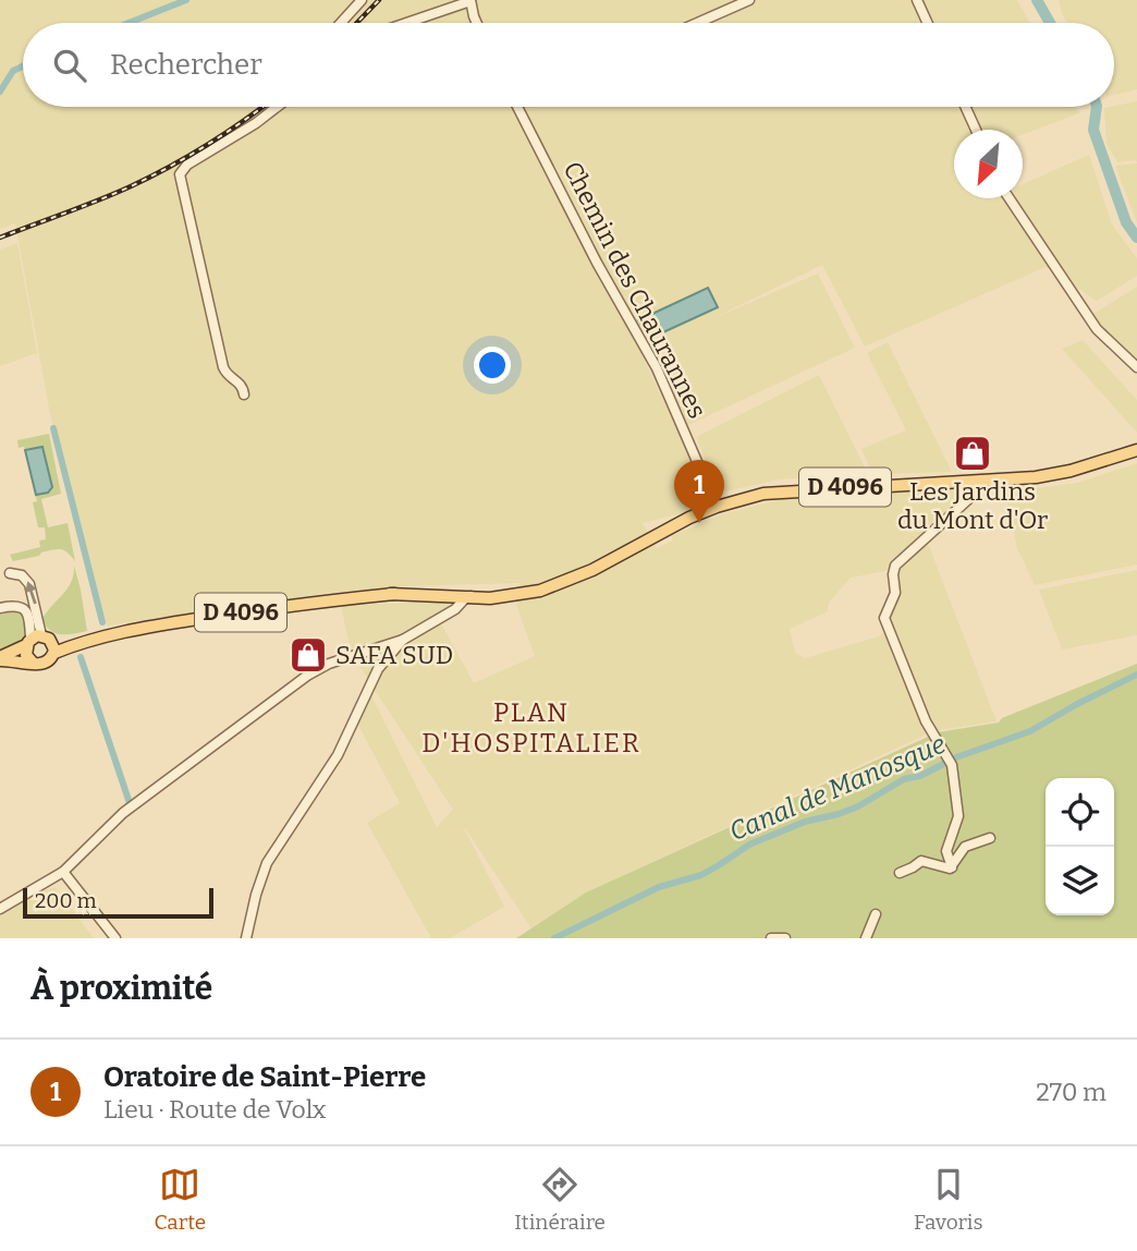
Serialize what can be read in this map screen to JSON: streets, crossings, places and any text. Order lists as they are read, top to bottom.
{
  "streets": {
    "main road": ["D 4096"],
    "street": ["Chemin des Chaurannes"]
  },
  "crossings": [
    ["Chemin des Chaurannes", "D 4096"]
  ],
  "districts": ["PLAN D'HOSPITALIER"],
  "water": ["Canal de Manosque"],
  "places": {
    "shop": ["Les Jardins du Mont d'Or", "SAFA SUD"]
  },
  "scale_bar": "200 m",
  "north": "bottom left",
  "page": {
    "search": "Rechercher",
    "pins": "1",
    "scale": "200 m",
    "heading": "À proximité",
    "list": [
      {
        "mark": "1",
        "name": "Oratoire de Saint-Pierre",
        "note": "Lieu · Route de Volx",
        "value": "270 m"
      }
    ],
    "nav": ["Carte", "Itinéraire", "Favoris"]
  }
}
